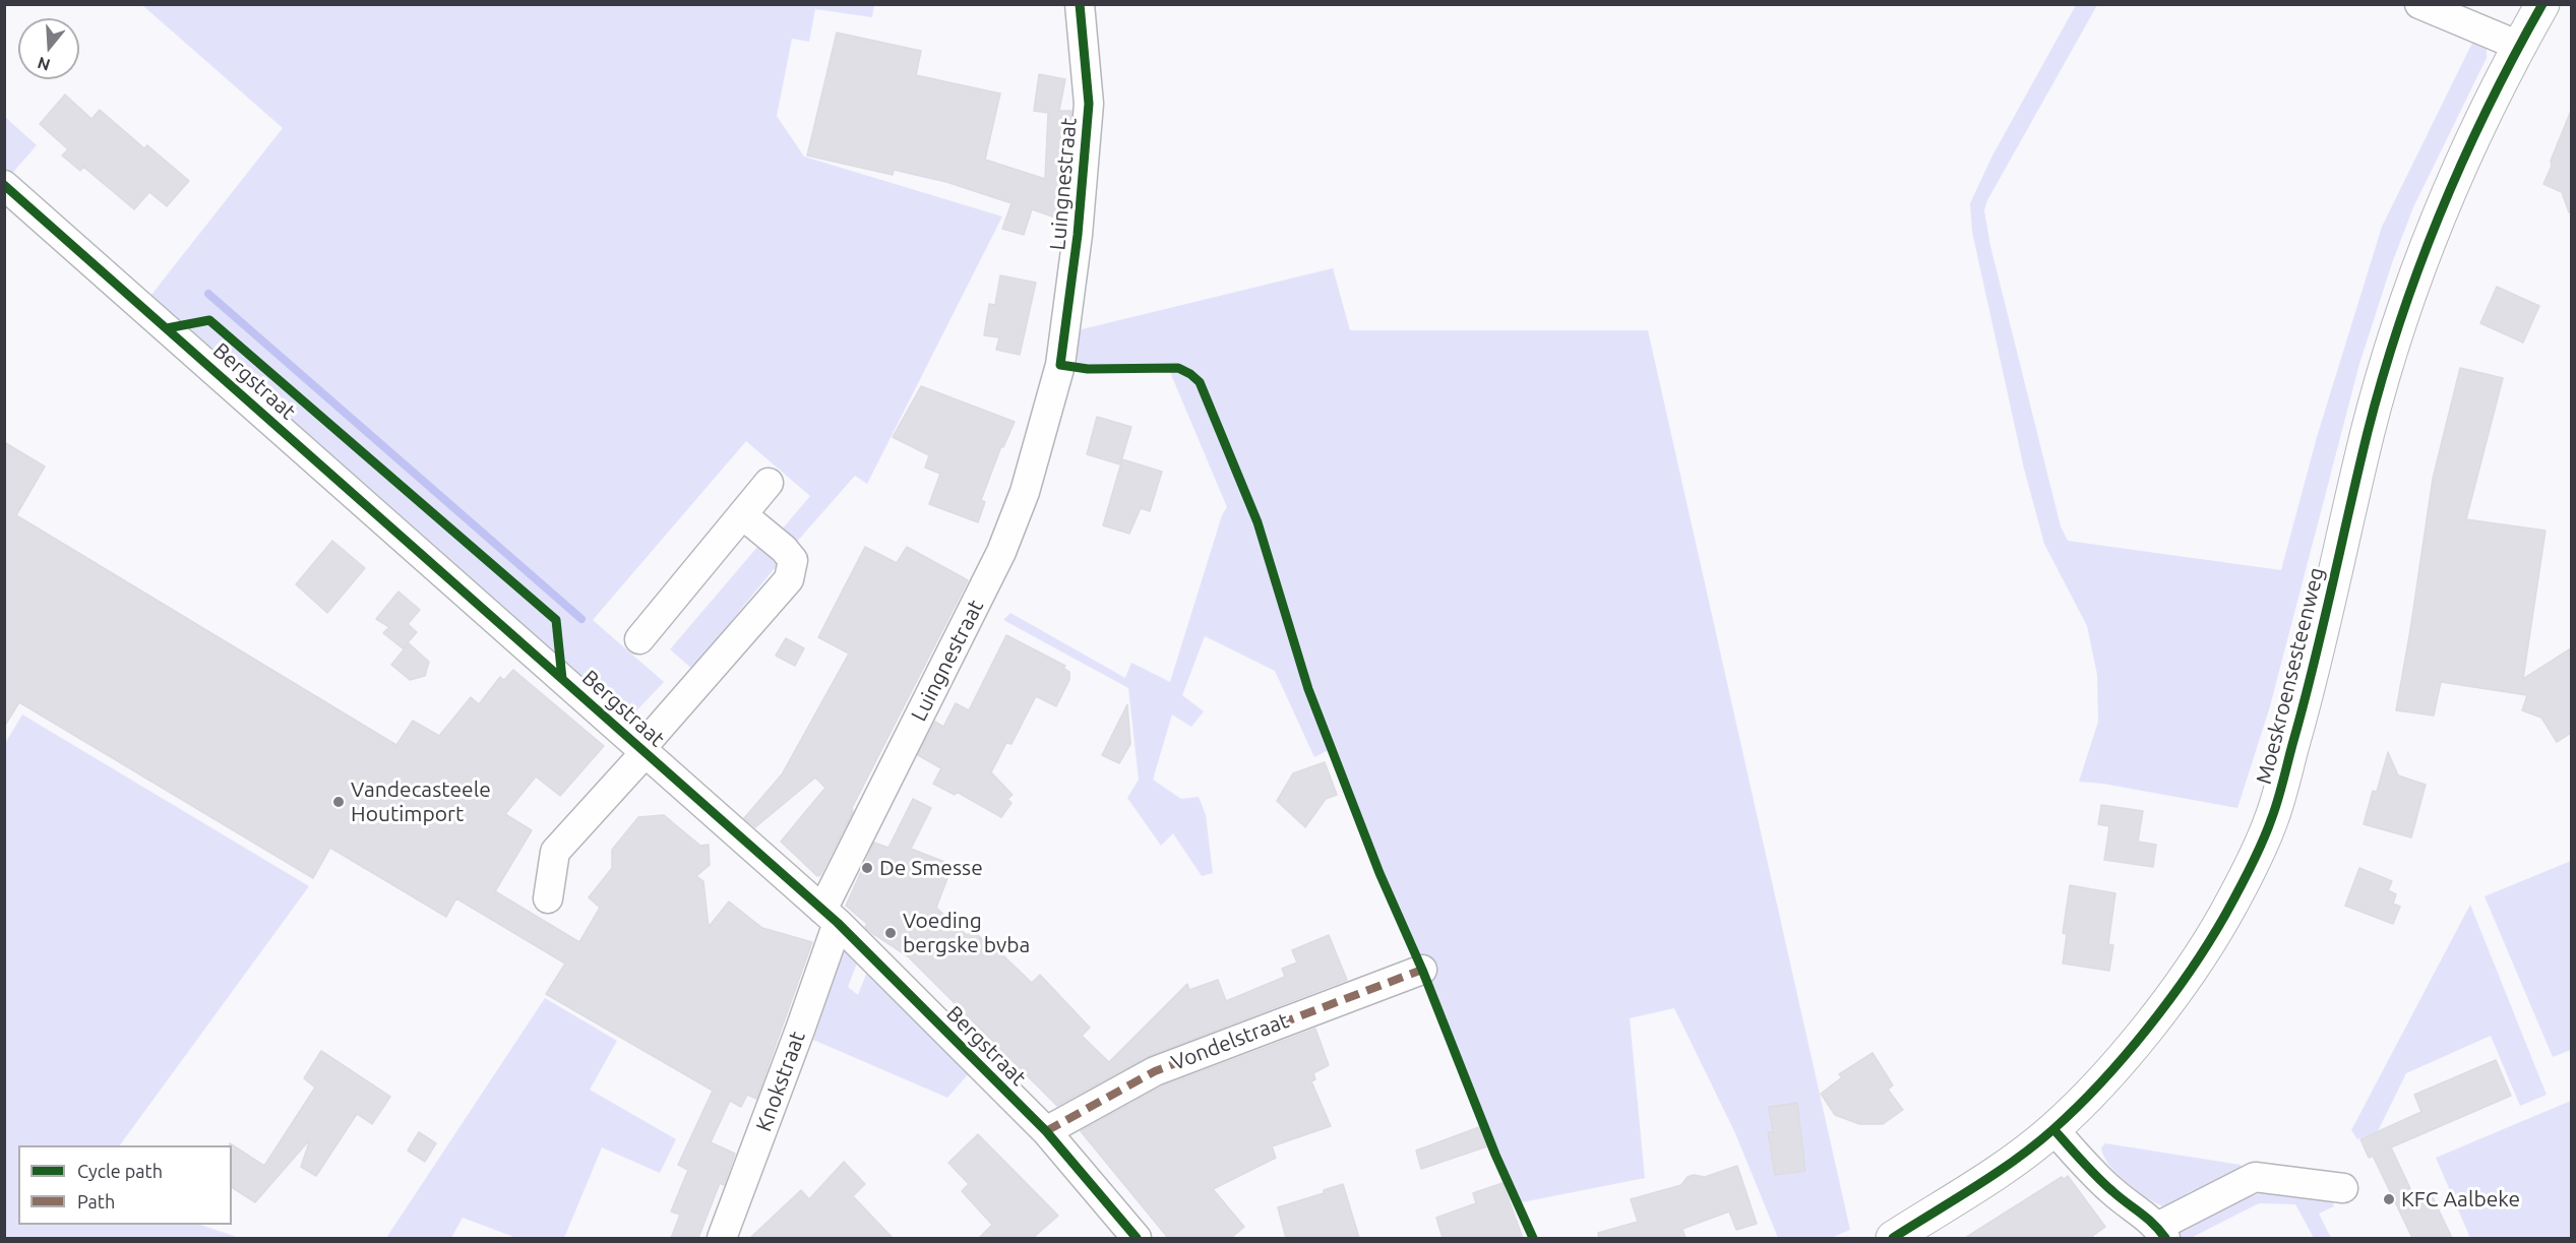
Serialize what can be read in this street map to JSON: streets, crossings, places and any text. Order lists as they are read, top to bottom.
{
  "streets": {
    "main road": ["Moeskroensesteenweg"],
    "street": [
      "Luingnestraat",
      "Bergstraat",
      "Vondelstraat",
      "Knokstraat"
    ]
  },
  "crossings": [
    ["Luingnestraat", "Bergstraat"],
    ["Luingnestraat", "Knokstraat"],
    ["Bergstraat", "Vondelstraat"],
    ["Bergstraat", "Knokstraat"]
  ],
  "places": [
    "Vandecasteele Houtimport",
    "De Smesse",
    "Voeding bergske bvba",
    "KFC Aalbeke"
  ],
  "legend": ["Cycle path", "Path"],
  "north": "bottom"
}
